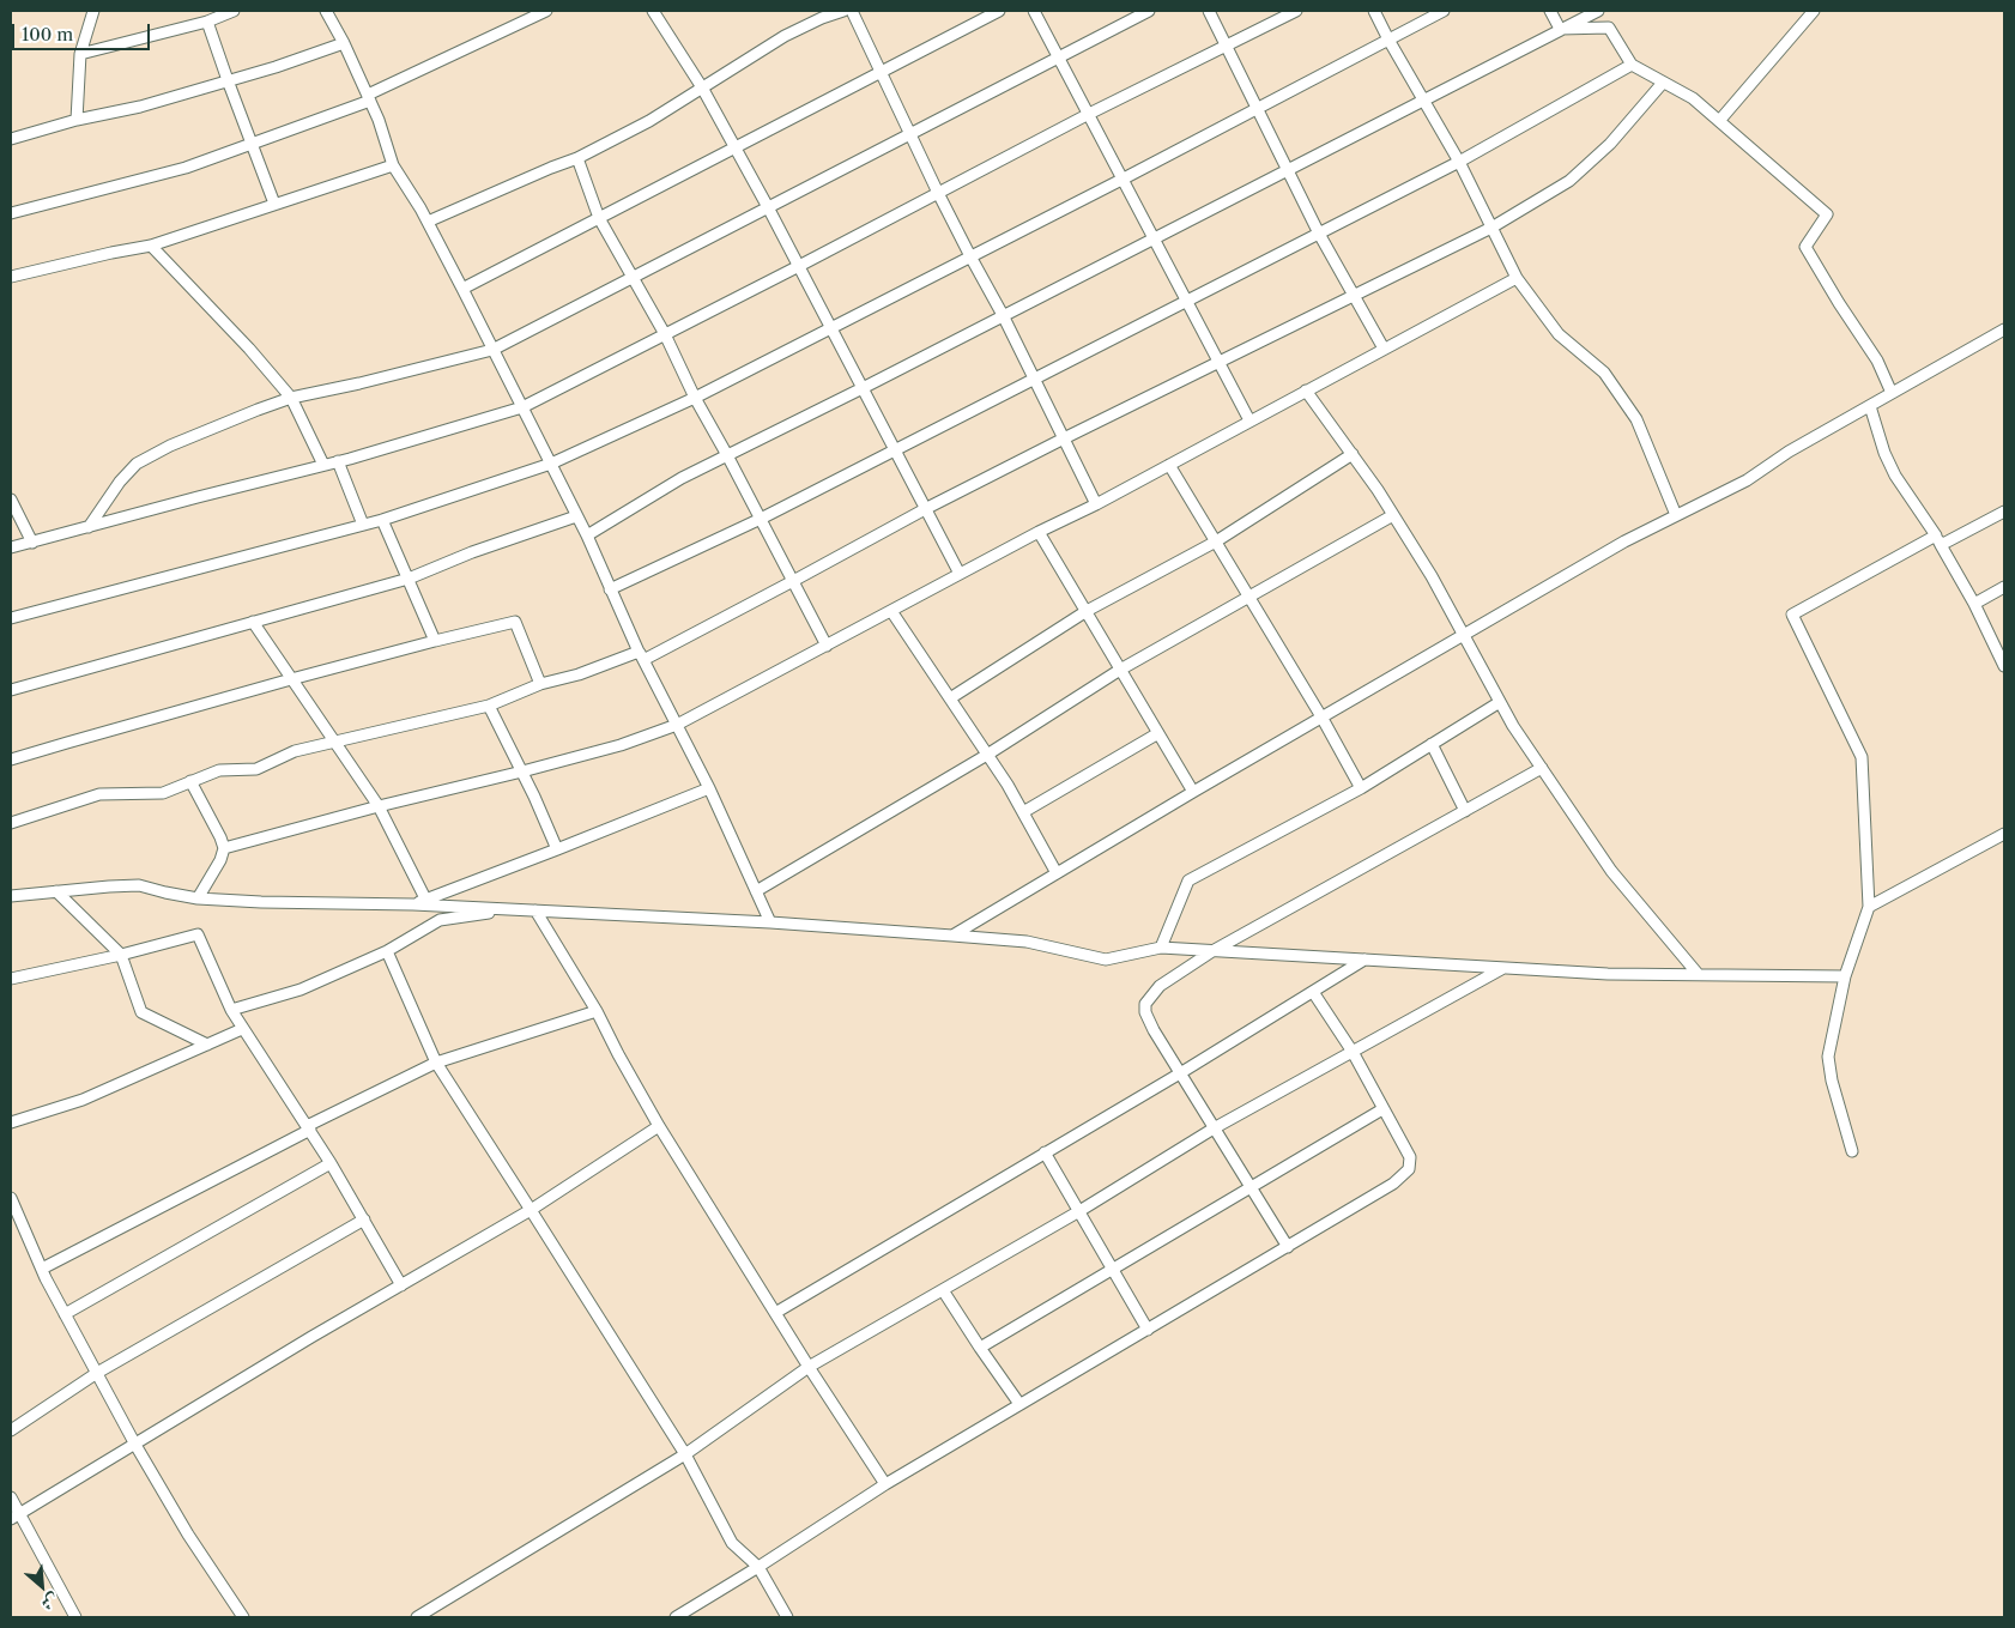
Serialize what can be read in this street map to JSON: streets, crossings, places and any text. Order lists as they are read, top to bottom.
{
  "scale_bar": "100 m",
  "north": "bottom right"
}
